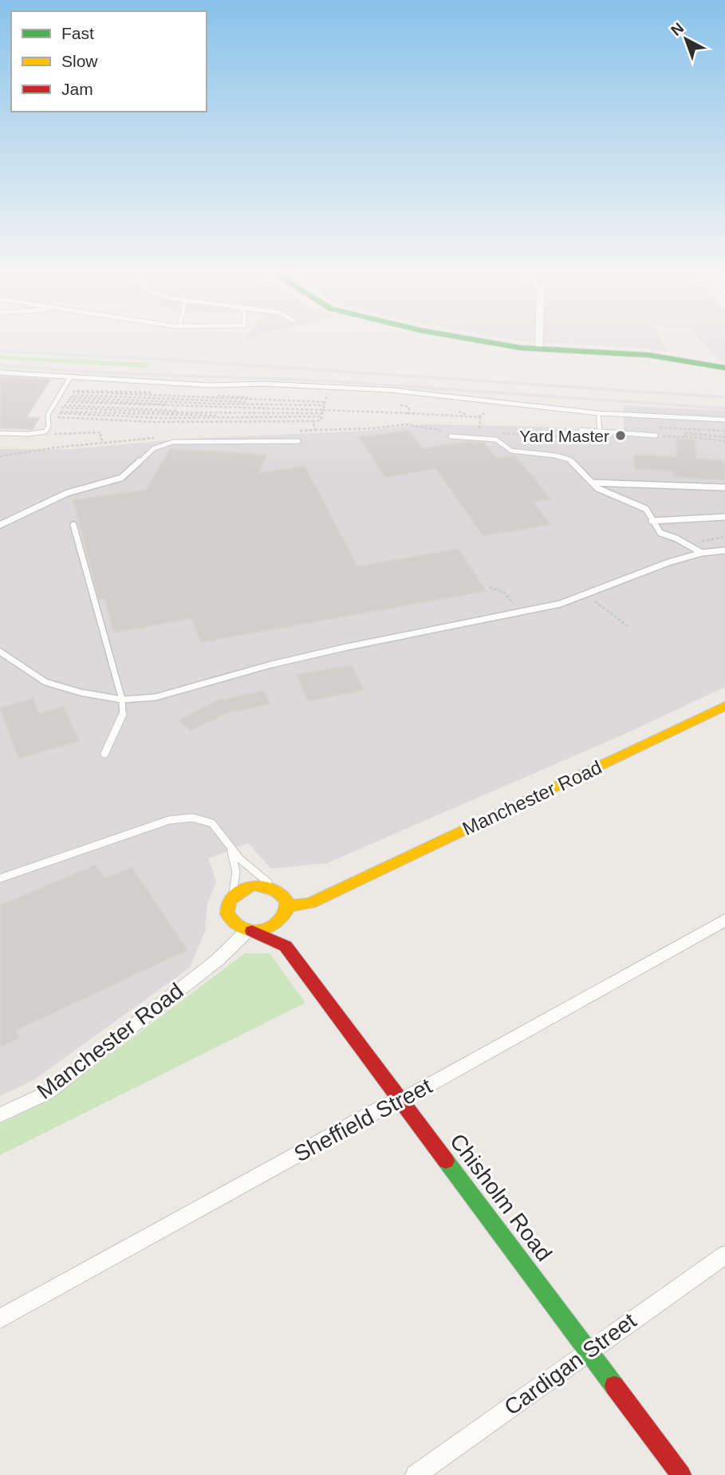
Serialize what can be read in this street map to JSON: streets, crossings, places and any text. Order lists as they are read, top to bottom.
{
  "streets": {
    "main road": ["Manchester Road", "Chisholm Road"],
    "street": ["Sheffield Street", "Cardigan Street"]
  },
  "crossings": [
    ["Manchester Road", "Chisholm Road"],
    ["Sheffield Street", "Chisholm Road"],
    ["Chisholm Road", "Cardigan Street"]
  ],
  "places": ["Yard Master"],
  "legend": ["Fast", "Slow", "Jam"],
  "north": "top left"
}
